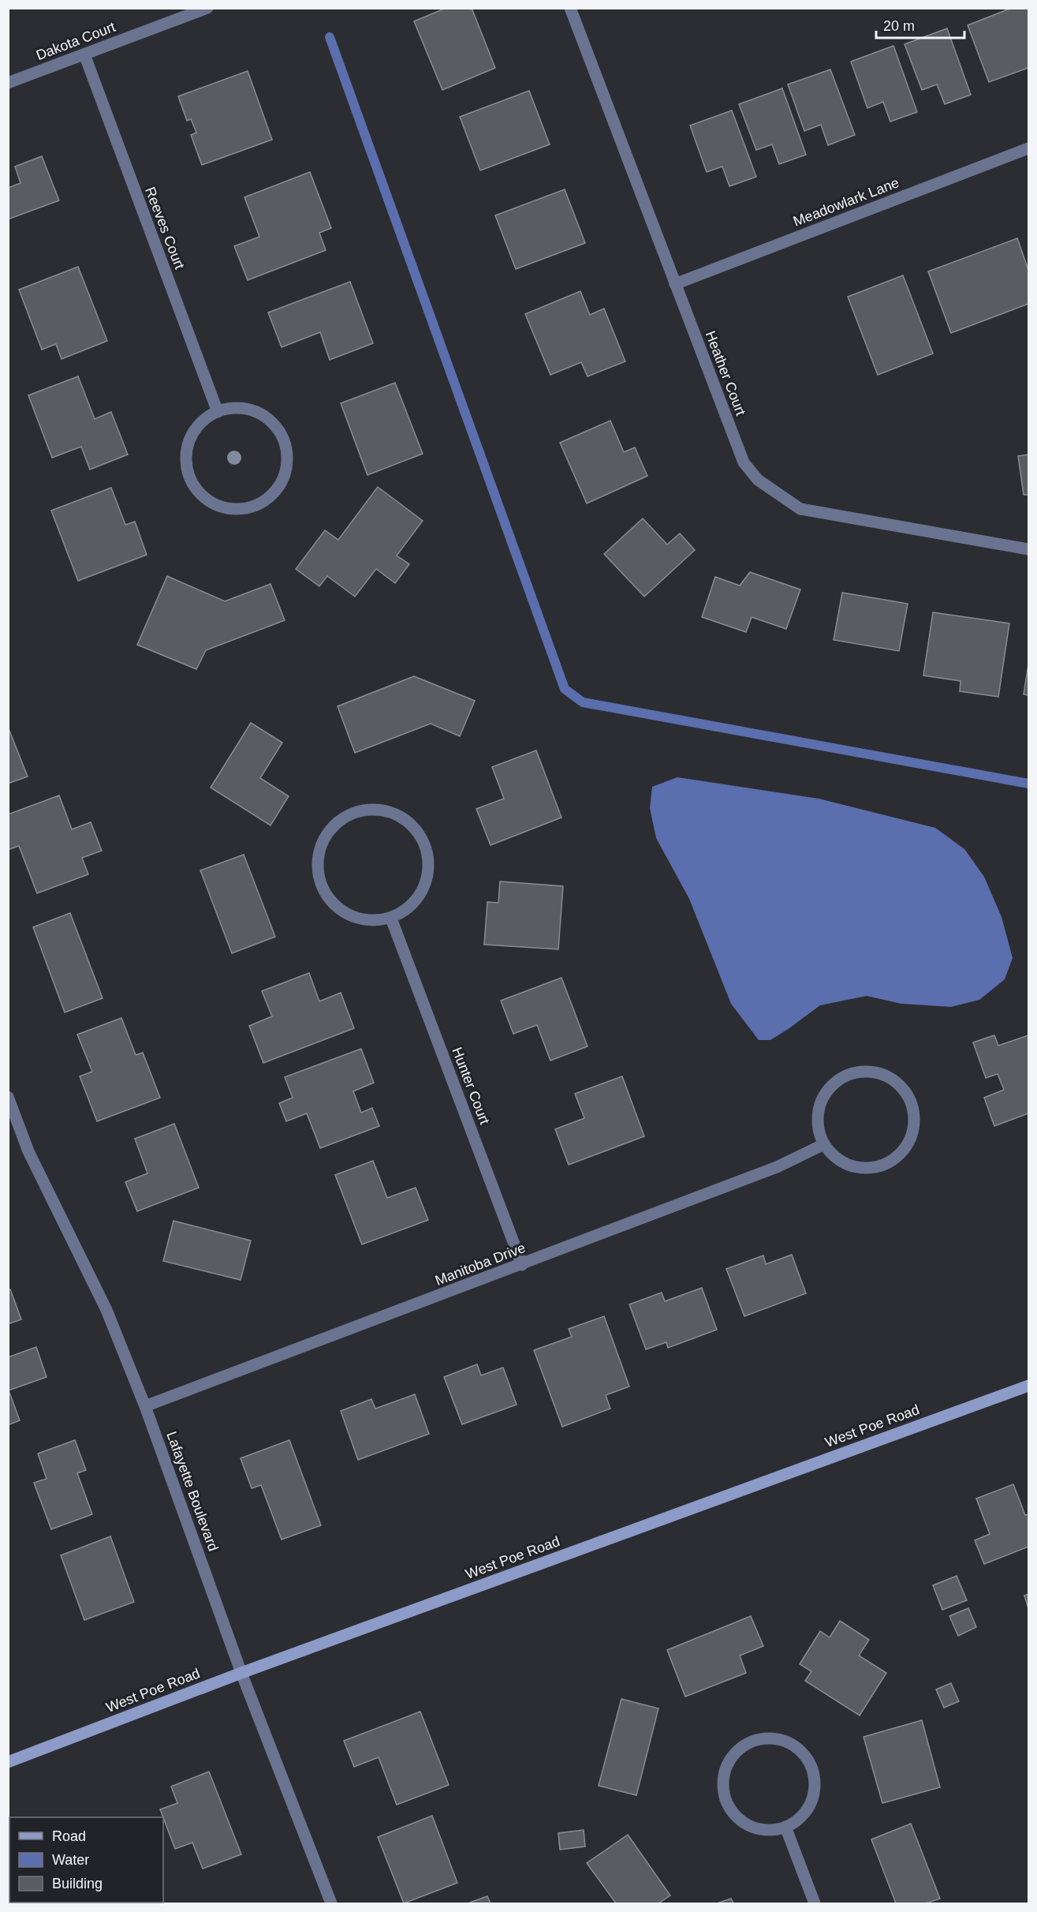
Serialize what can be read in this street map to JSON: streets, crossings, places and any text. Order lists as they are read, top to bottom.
{
  "streets": {
    "street": [
      "Dakota Court",
      "Meadowlark Lane",
      "Reeves Court",
      "Heather Court",
      "Hunter Court",
      "Manitoba Drive",
      "West Poe Road",
      "Lafayette Boulevard"
    ]
  },
  "crossings": [
    ["Dakota Court", "Reeves Court"],
    ["Meadowlark Lane", "Heather Court"],
    ["Hunter Court", "Manitoba Drive"],
    ["Manitoba Drive", "Lafayette Boulevard"],
    ["West Poe Road", "Lafayette Boulevard"]
  ],
  "legend": ["Road", "Water", "Building"],
  "scale_bar": "20 m"
}
